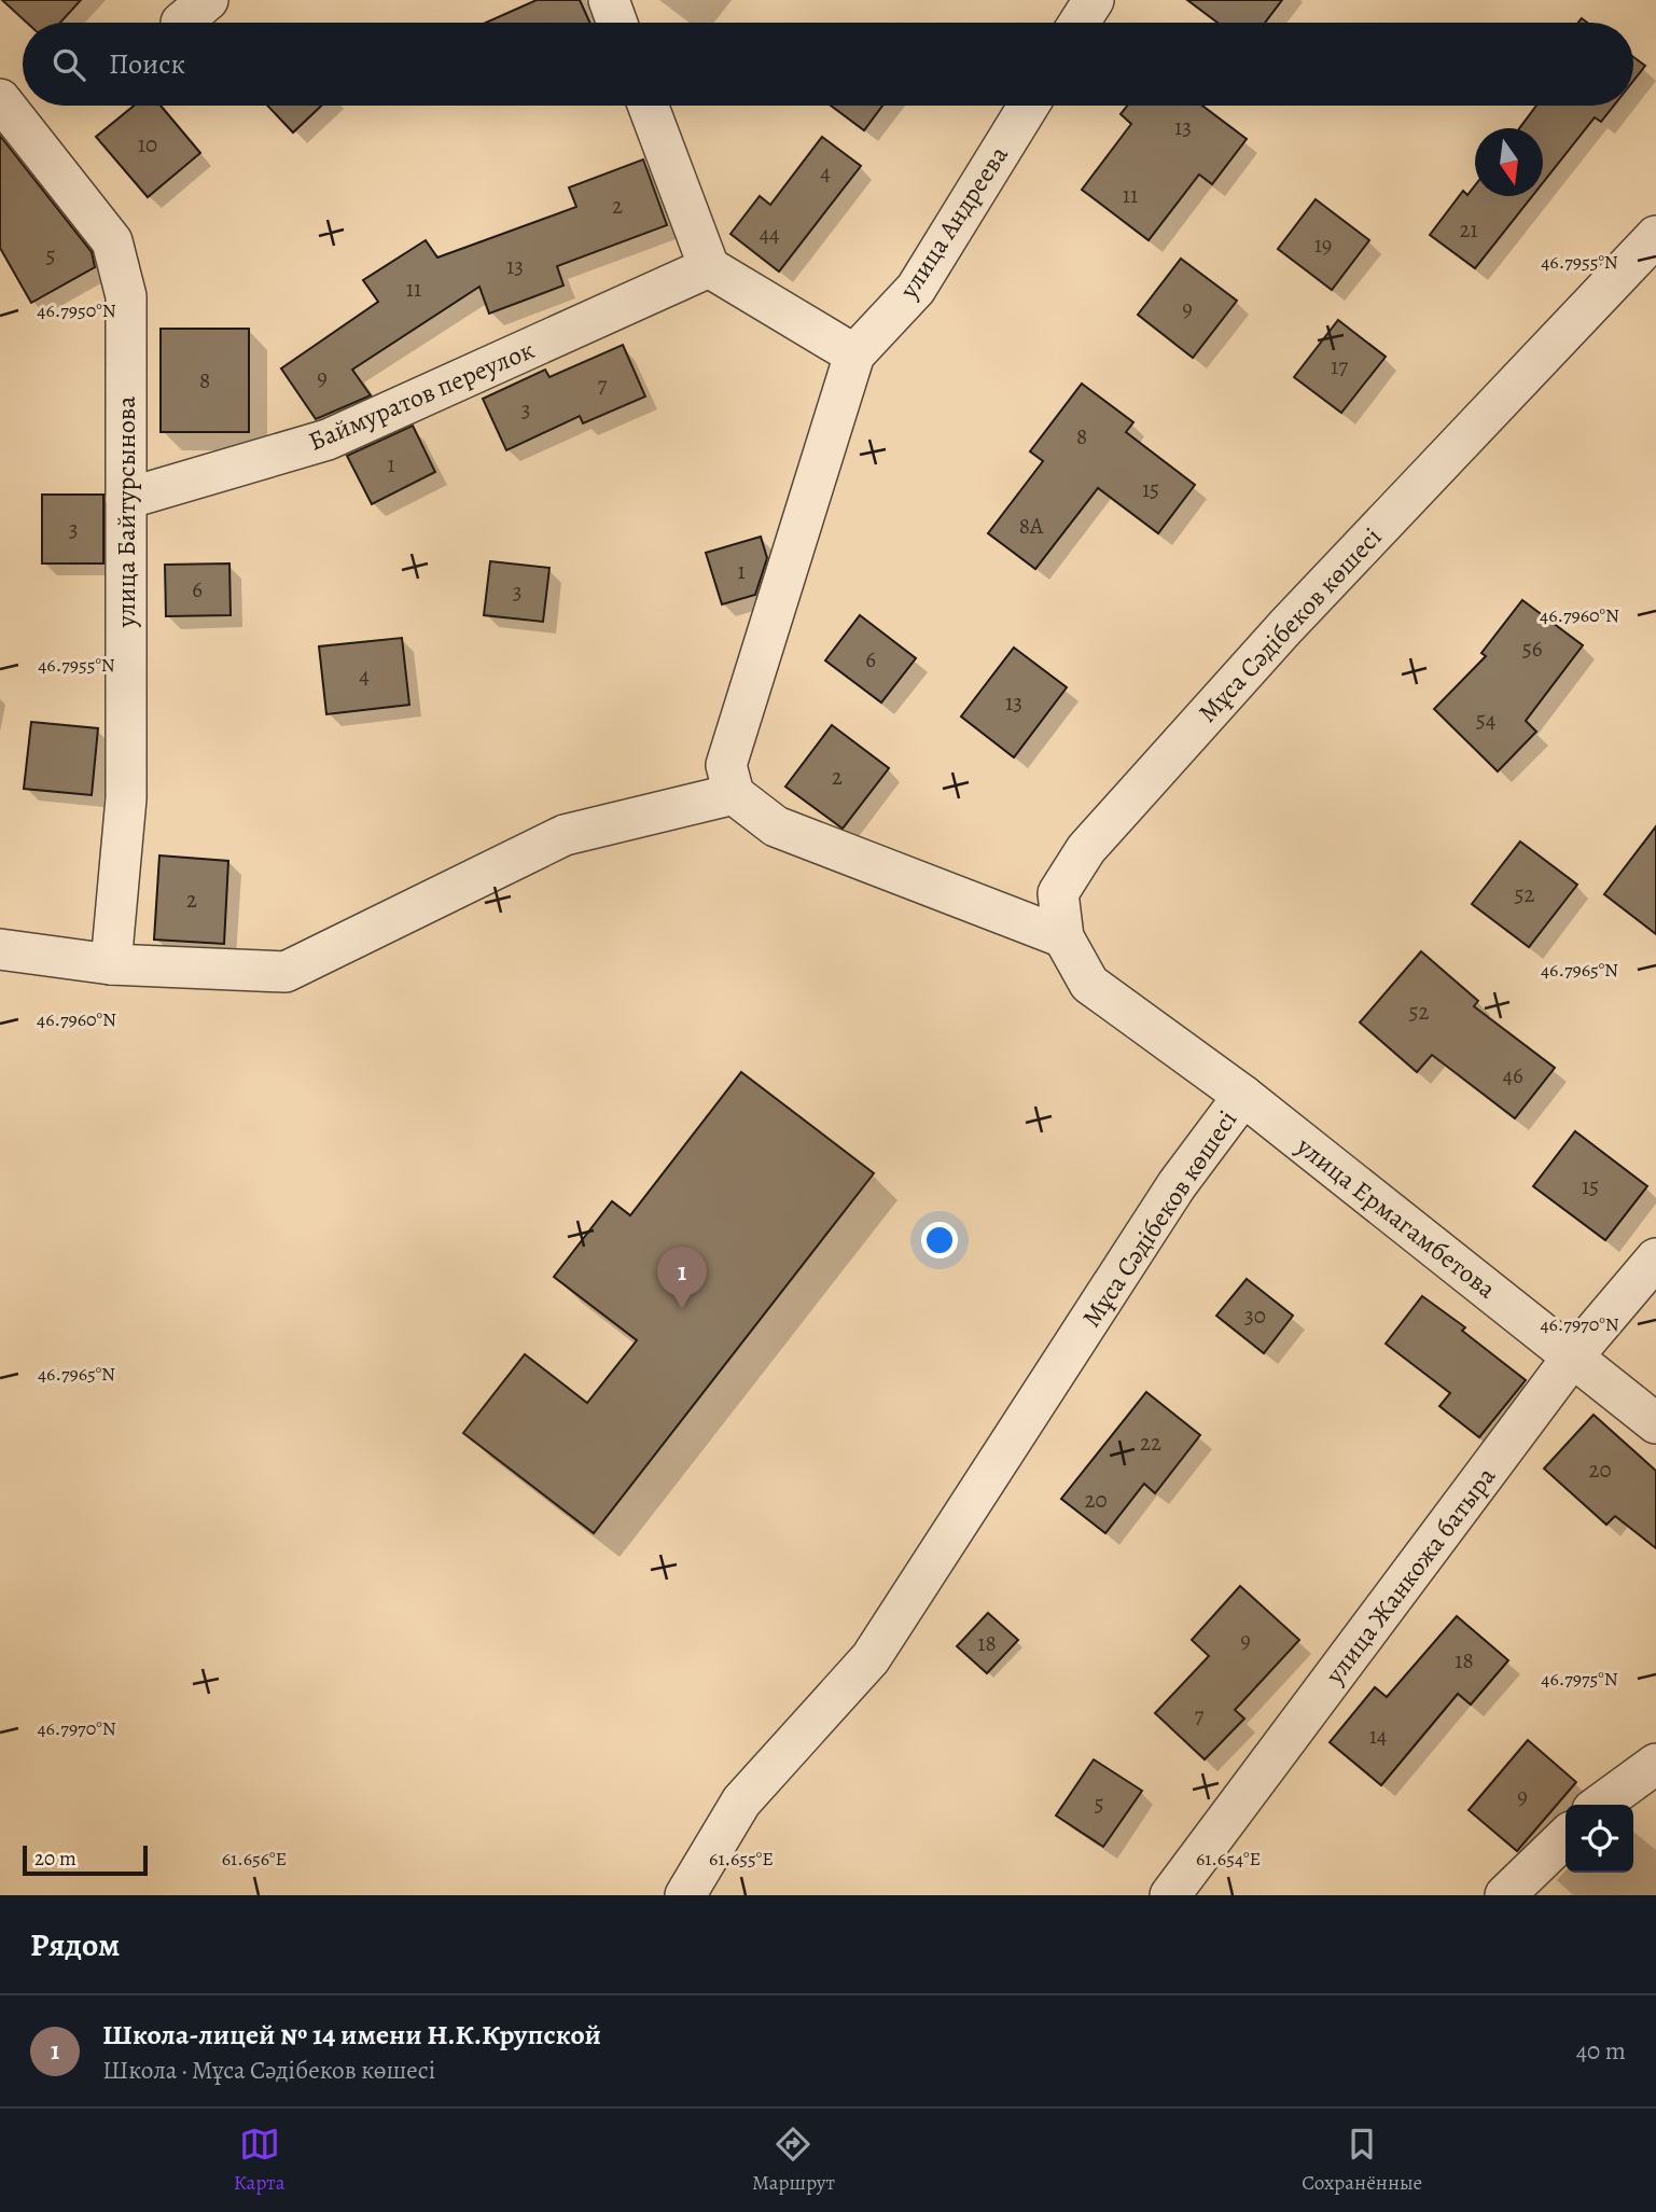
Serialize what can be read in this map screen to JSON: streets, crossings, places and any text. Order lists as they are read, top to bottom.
{
  "streets": {
    "street": [
      "улица Андреева",
      "Баймуратов переулок",
      "улица Байтурсынова",
      "Мұса Сәдібеков көшесі",
      "улица Ермагамбетова",
      "улица Жанкожа батыра"
    ]
  },
  "crossings": [
    ["Баймуратов переулок", "улица Байтурсынова"],
    ["Мұса Сәдібеков көшесі", "улица Ермагамбетова"],
    ["улица Ермагамбетова", "улица Жанкожа батыра"]
  ],
  "house_numbers": [
    "13",
    "10",
    "4",
    "11",
    "2",
    "21",
    "44",
    "19",
    "5",
    "13",
    "11",
    "9",
    "17",
    "9",
    "8",
    "7",
    "3",
    "8",
    "1",
    "15",
    "8А",
    "3",
    "1",
    "6",
    "3",
    "56",
    "6",
    "4",
    "13",
    "54",
    "2",
    "52",
    "2",
    "52",
    "46",
    "15",
    "30",
    "22",
    "20",
    "20",
    "9",
    "18",
    "18",
    "7",
    "14",
    "9",
    "5"
  ],
  "scale_bar": "20 m",
  "north": "bottom",
  "page": {
    "search": "Поиск",
    "pins": "1",
    "scale": "20 m",
    "heading": "Рядом",
    "list": [
      {
        "mark": "1",
        "name": "Школа-лицей № 14 имени Н.К.Крупской",
        "note": "Школа · Мұса Сәдібеков көшесі",
        "value": "40 m"
      }
    ],
    "nav": ["Карта", "Маршрут", "Сохранённые"]
  },
  "coordinates": [
    "46.7955°N",
    "46.7950°N",
    "46.7960°N",
    "46.7965°N",
    "46.7970°N",
    "46.7975°N",
    "61.656°E",
    "61.655°E",
    "61.654°E"
  ]
}
